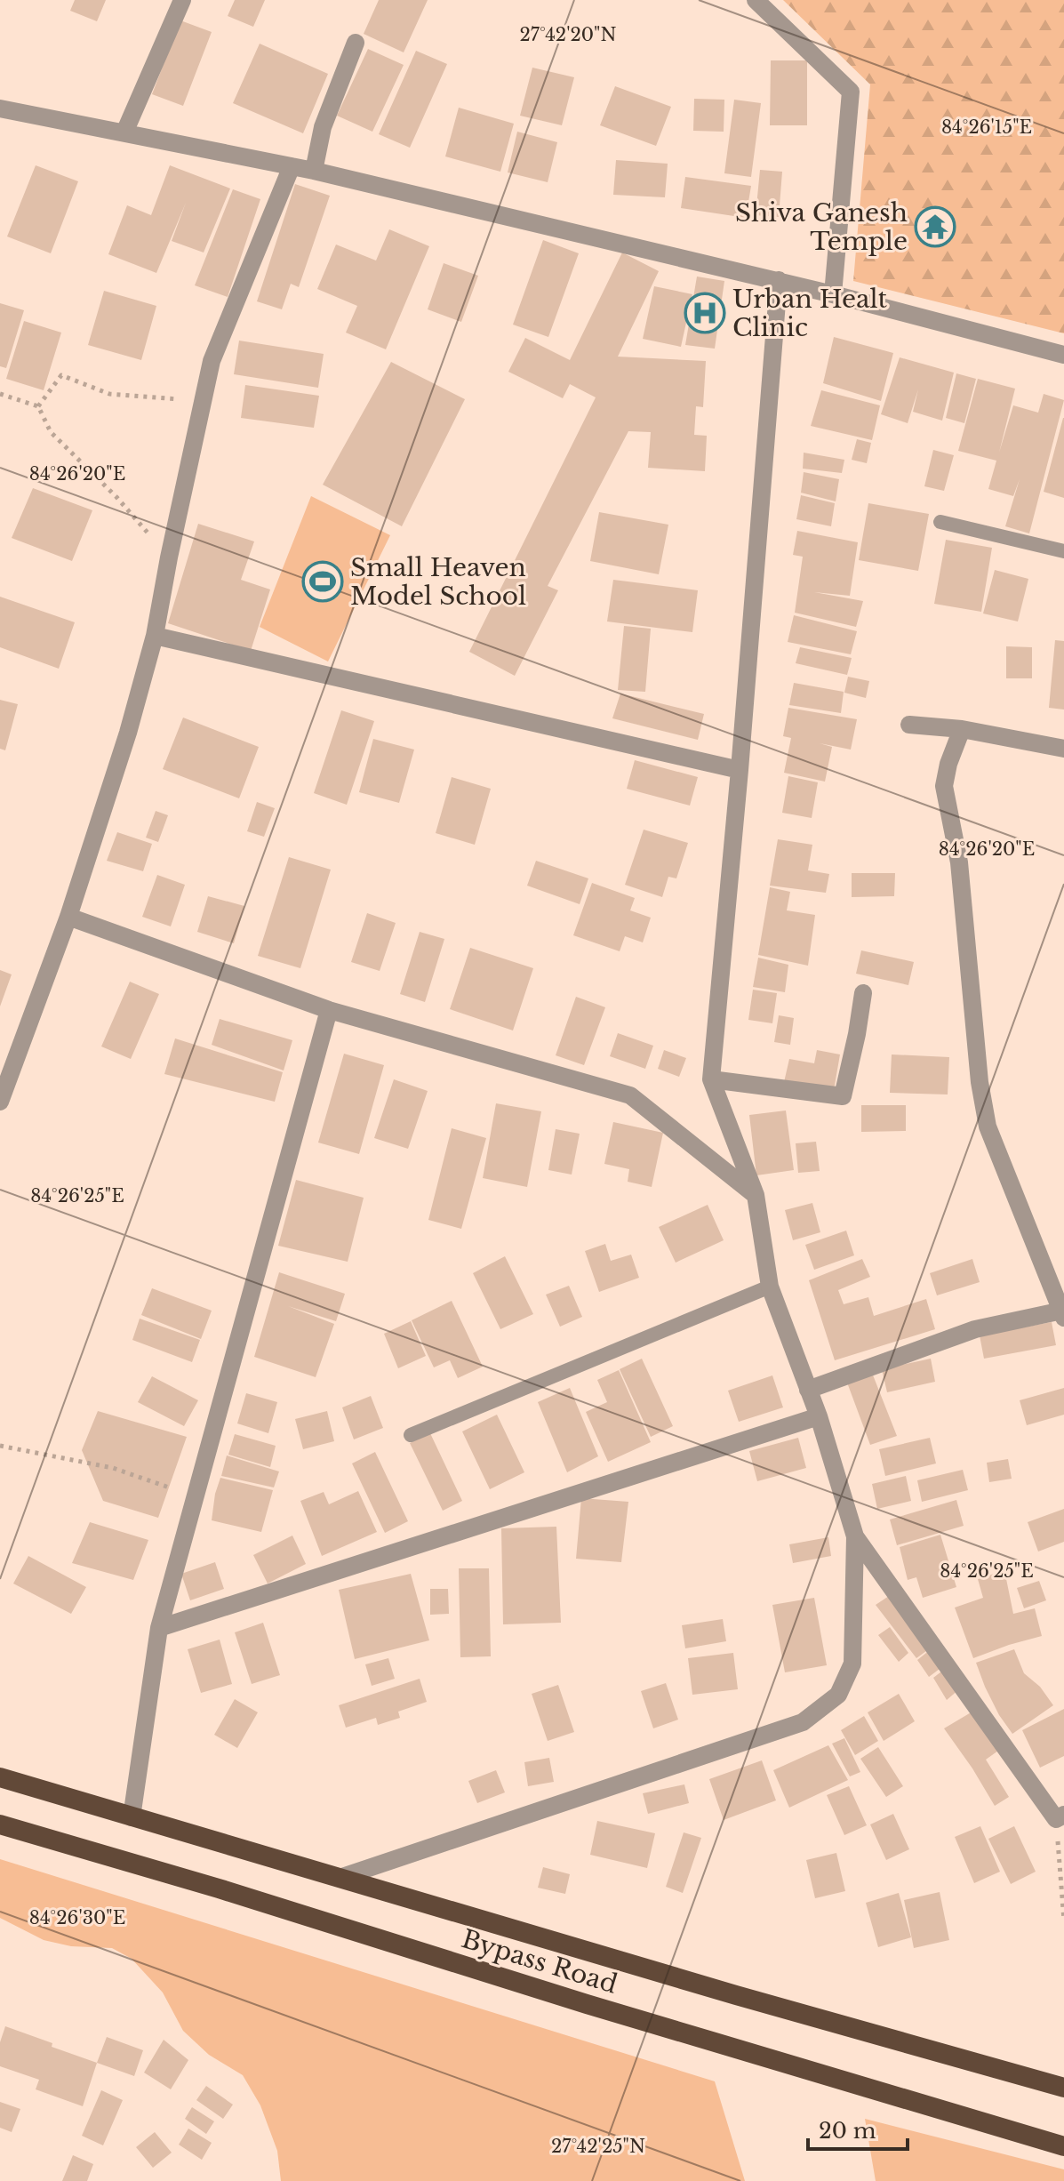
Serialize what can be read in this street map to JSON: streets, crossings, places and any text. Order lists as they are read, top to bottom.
{
  "streets": {
    "highway": ["Bypass Road"]
  },
  "places": {
    "temple": ["Shiva Ganesh Temple"],
    "hospital": ["Urban Healt Clinic"],
    "sports": ["Small Heaven Model School"]
  },
  "scale_bar": "20 m",
  "coordinates": [
    "27°42'20\"N",
    "84°26'15\"E",
    "84°26'20\"E",
    "84°26'25\"E",
    "84°26'30\"E",
    "27°42'25\"N"
  ]
}
